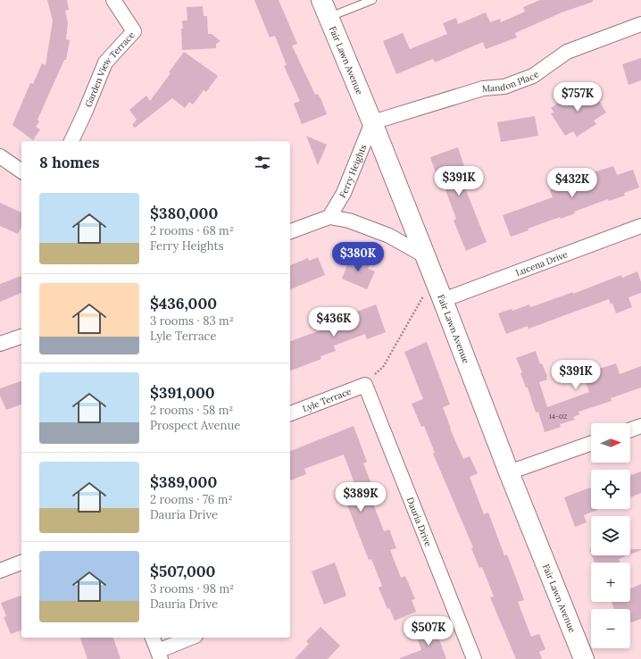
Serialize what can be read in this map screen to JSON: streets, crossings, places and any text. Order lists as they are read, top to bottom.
{
  "streets": {
    "main road": ["Fair Lawn Avenue"],
    "street": [
      "Garden View Terrace",
      "Mandon Place",
      "Ferry Heights",
      "Lucena Drive",
      "Lyle Terrace",
      "Dauria Drive"
    ]
  },
  "crossings": [
    ["Fair Lawn Avenue", "Mandon Place"],
    ["Fair Lawn Avenue", "Ferry Heights"],
    ["Fair Lawn Avenue", "Lucena Drive"],
    ["Mandon Place", "Ferry Heights"],
    ["Lyle Terrace", "Dauria Drive"]
  ],
  "house_numbers": ["14-02"],
  "north": "right",
  "page": {
    "price": [
      "$757K",
      "$391K",
      "$432K",
      "$380K",
      "$436K",
      "$391K",
      "$389K",
      "$507K"
    ],
    "heading": "8 homes",
    "list": [
      {
        "name": "$380,000",
        "note": "2 rooms · 68 m² · Ferry Heights"
      },
      {
        "name": "$436,000",
        "note": "3 rooms · 83 m² · Lyle Terrace"
      },
      {
        "name": "$391,000",
        "note": "2 rooms · 58 m² · Prospect Avenue"
      },
      {
        "name": "$389,000",
        "note": "2 rooms · 76 m² · Dauria Drive"
      },
      {
        "name": "$507,000",
        "note": "3 rooms · 98 m² · Dauria Drive"
      }
    ],
    "map_buttons": ["+", "−"]
  }
}
